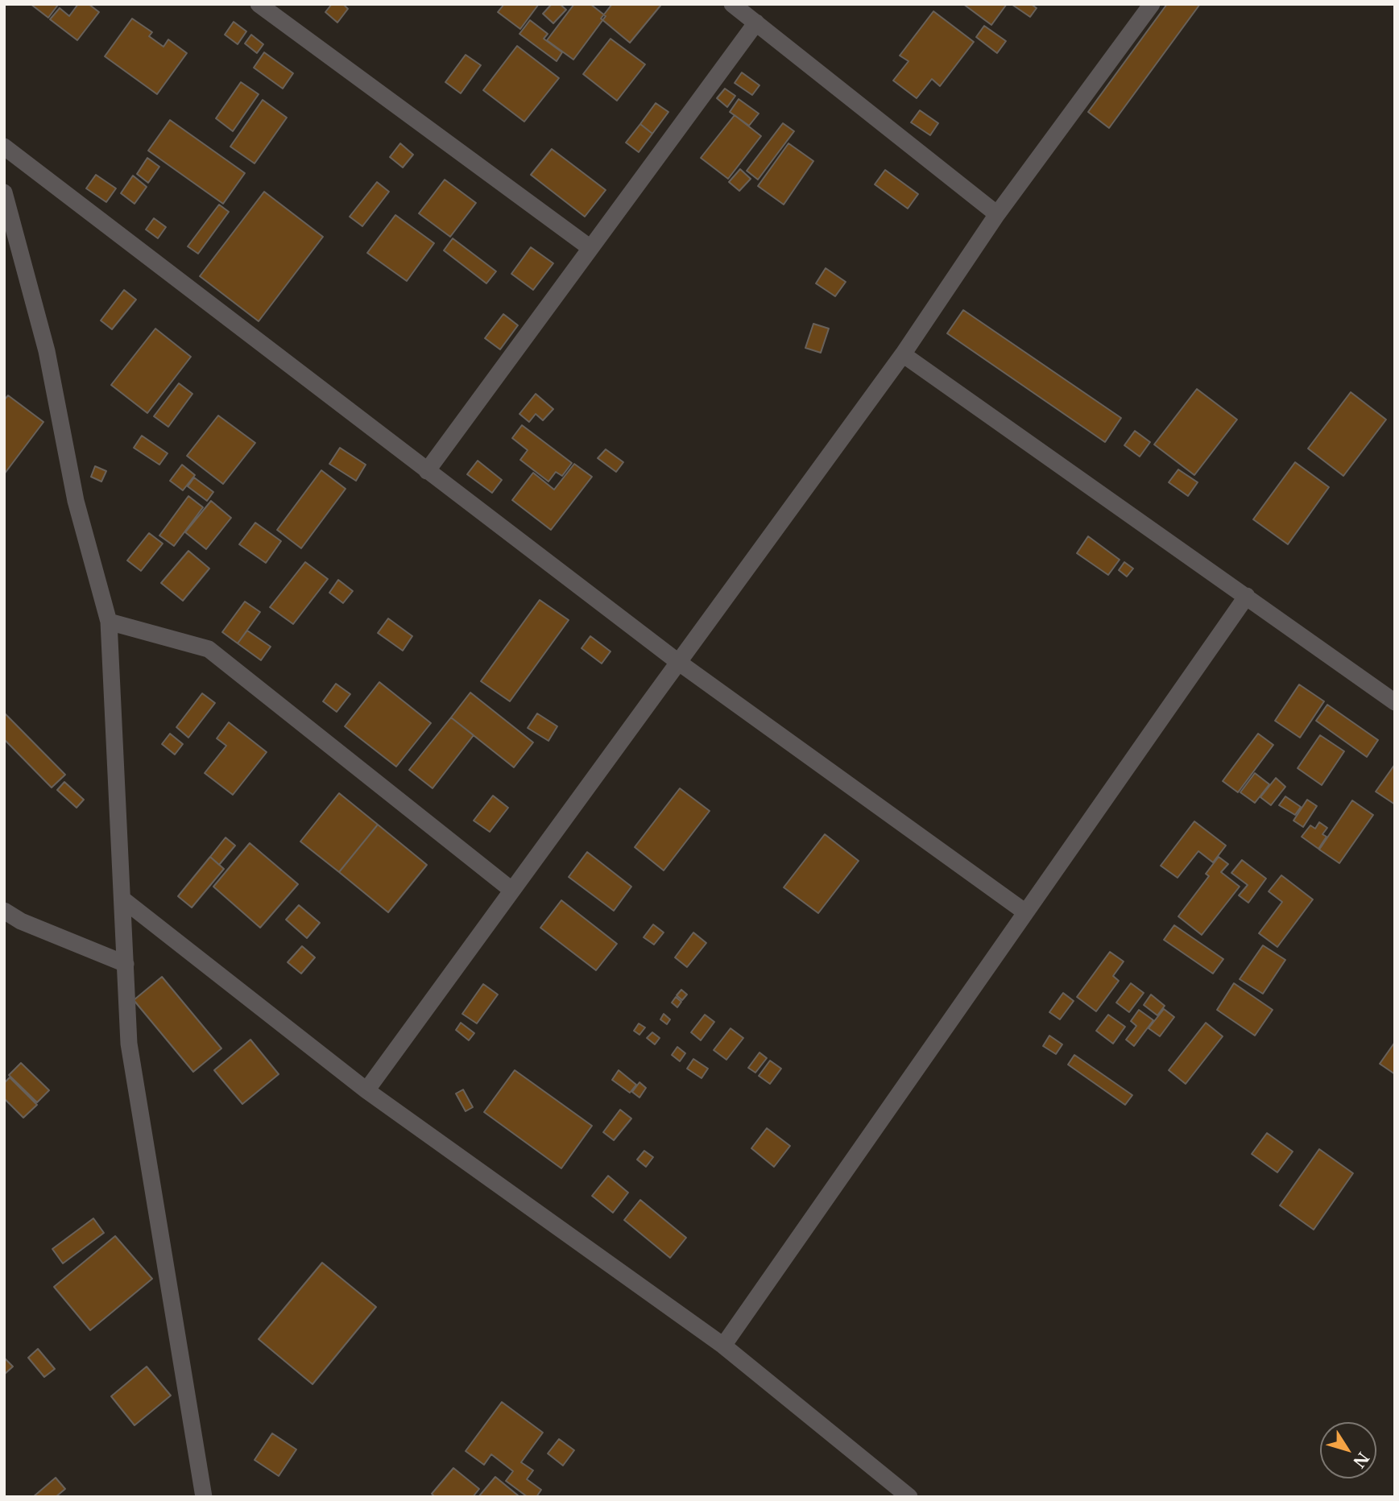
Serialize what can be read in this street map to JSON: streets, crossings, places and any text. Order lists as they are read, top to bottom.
{
  "north": "bottom right"
}
